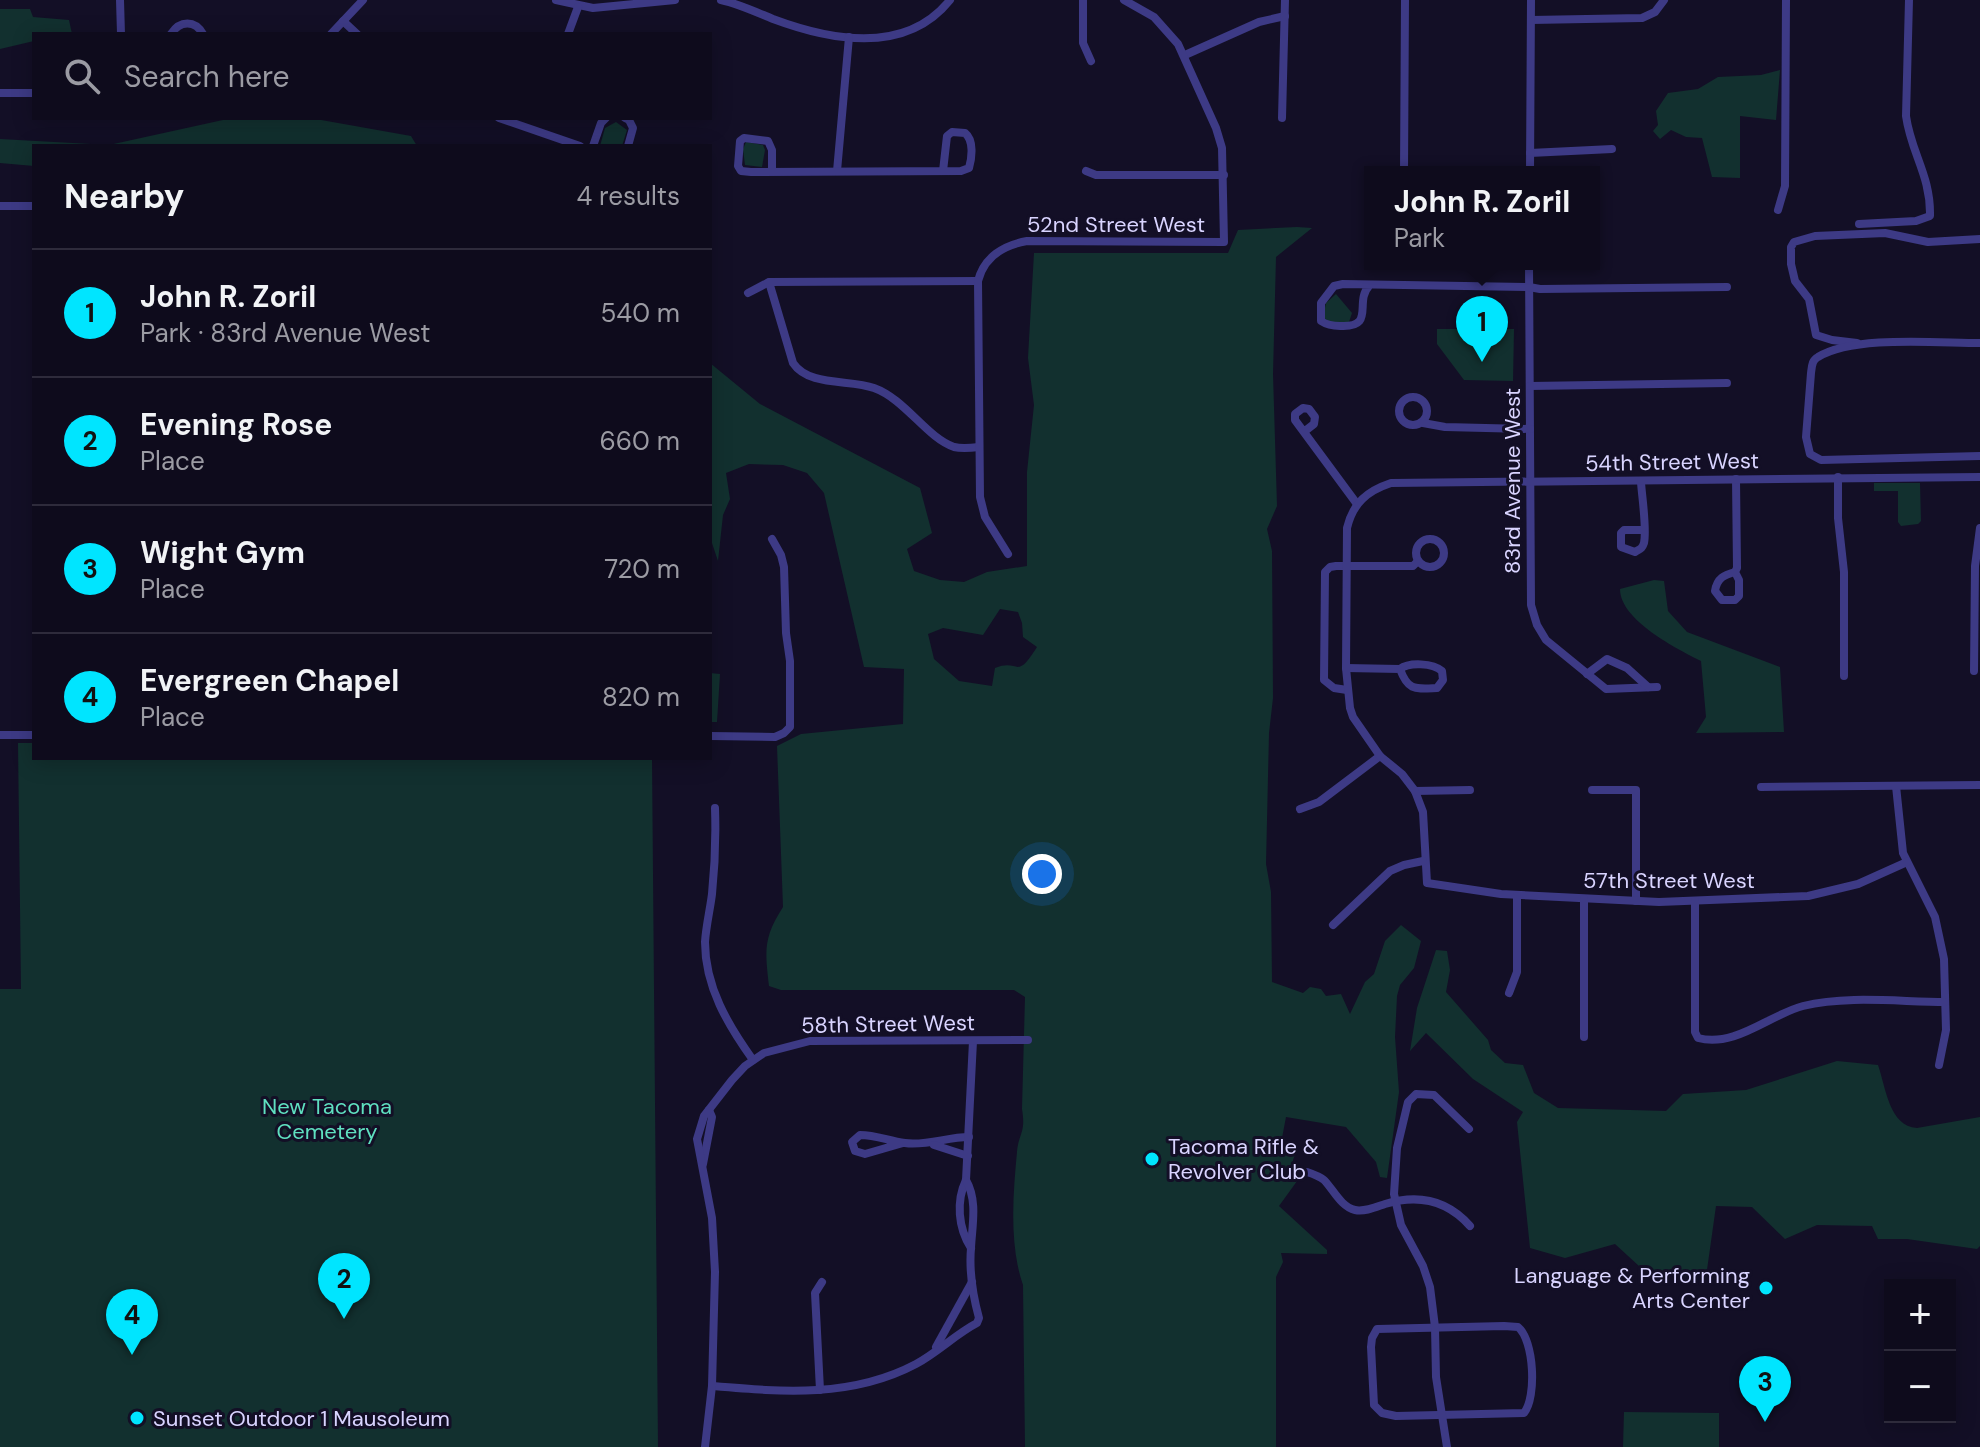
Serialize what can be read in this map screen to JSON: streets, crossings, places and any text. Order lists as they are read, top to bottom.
{
  "streets": {
    "street": [
      "52nd Street West",
      "54th Street West",
      "83rd Avenue West",
      "57th Street West",
      "58th Street West"
    ]
  },
  "crossings": [
    ["54th Street West", "83rd Avenue West"]
  ],
  "parks": ["New Tacoma Cemetery"],
  "places": ["Tacoma Rifle & Revolver Club", "Language & Performing Arts Center", "Sunset Outdoor 1 Mausoleum"],
  "page": {
    "search": "Search here",
    "heading": ["Nearby", "4 results"],
    "popup": ["John R. Zoril", "Park"],
    "list": [
      {
        "mark": "1",
        "name": "John R. Zoril",
        "note": "Park · 83rd Avenue West",
        "value": "540 m"
      },
      {
        "mark": "2",
        "name": "Evening Rose",
        "note": "Place",
        "value": "660 m"
      },
      {
        "mark": "3",
        "name": "Wight Gym",
        "note": "Place",
        "value": "720 m"
      },
      {
        "mark": "4",
        "name": "Evergreen Chapel",
        "note": "Place",
        "value": "820 m"
      }
    ],
    "pins": [
      "1",
      "2",
      "4",
      "3"
    ],
    "map_buttons": ["+", "−"]
  }
}
